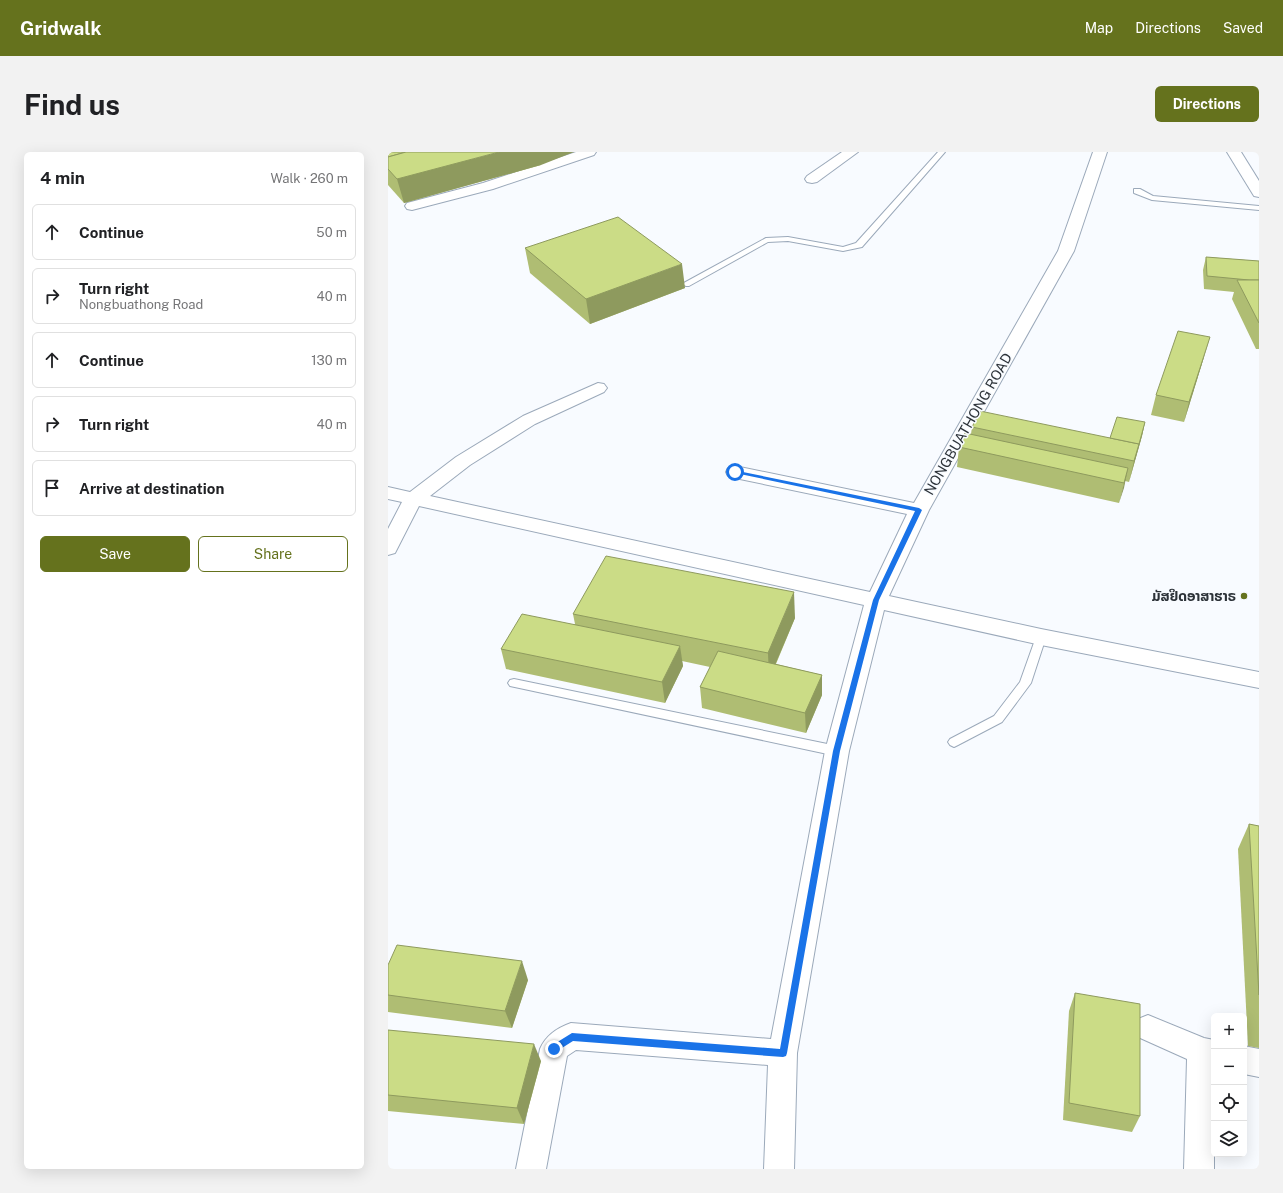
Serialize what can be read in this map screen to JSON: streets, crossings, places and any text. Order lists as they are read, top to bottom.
{
  "streets": {
    "street": ["NONGBUATHONG ROAD"]
  },
  "places": ["ມັສຢິດອາສາຮາຣ"],
  "page": {
    "header": "Gridwalk",
    "nav": ["Map", "Directions", "Saved"],
    "buttons": [
      "Directions",
      ["Save", "Share"]
    ],
    "title": "Find us",
    "heading": ["4 min", "Walk · 260 m"],
    "list": [
      ["Continue", "50 m"],
      ["Turn right", "Nongbuathong Road", "40 m"],
      ["Continue", "130 m"],
      ["Turn right", "40 m"],
      "Arrive at destination"
    ],
    "map_buttons": ["+", "−"]
  }
}
